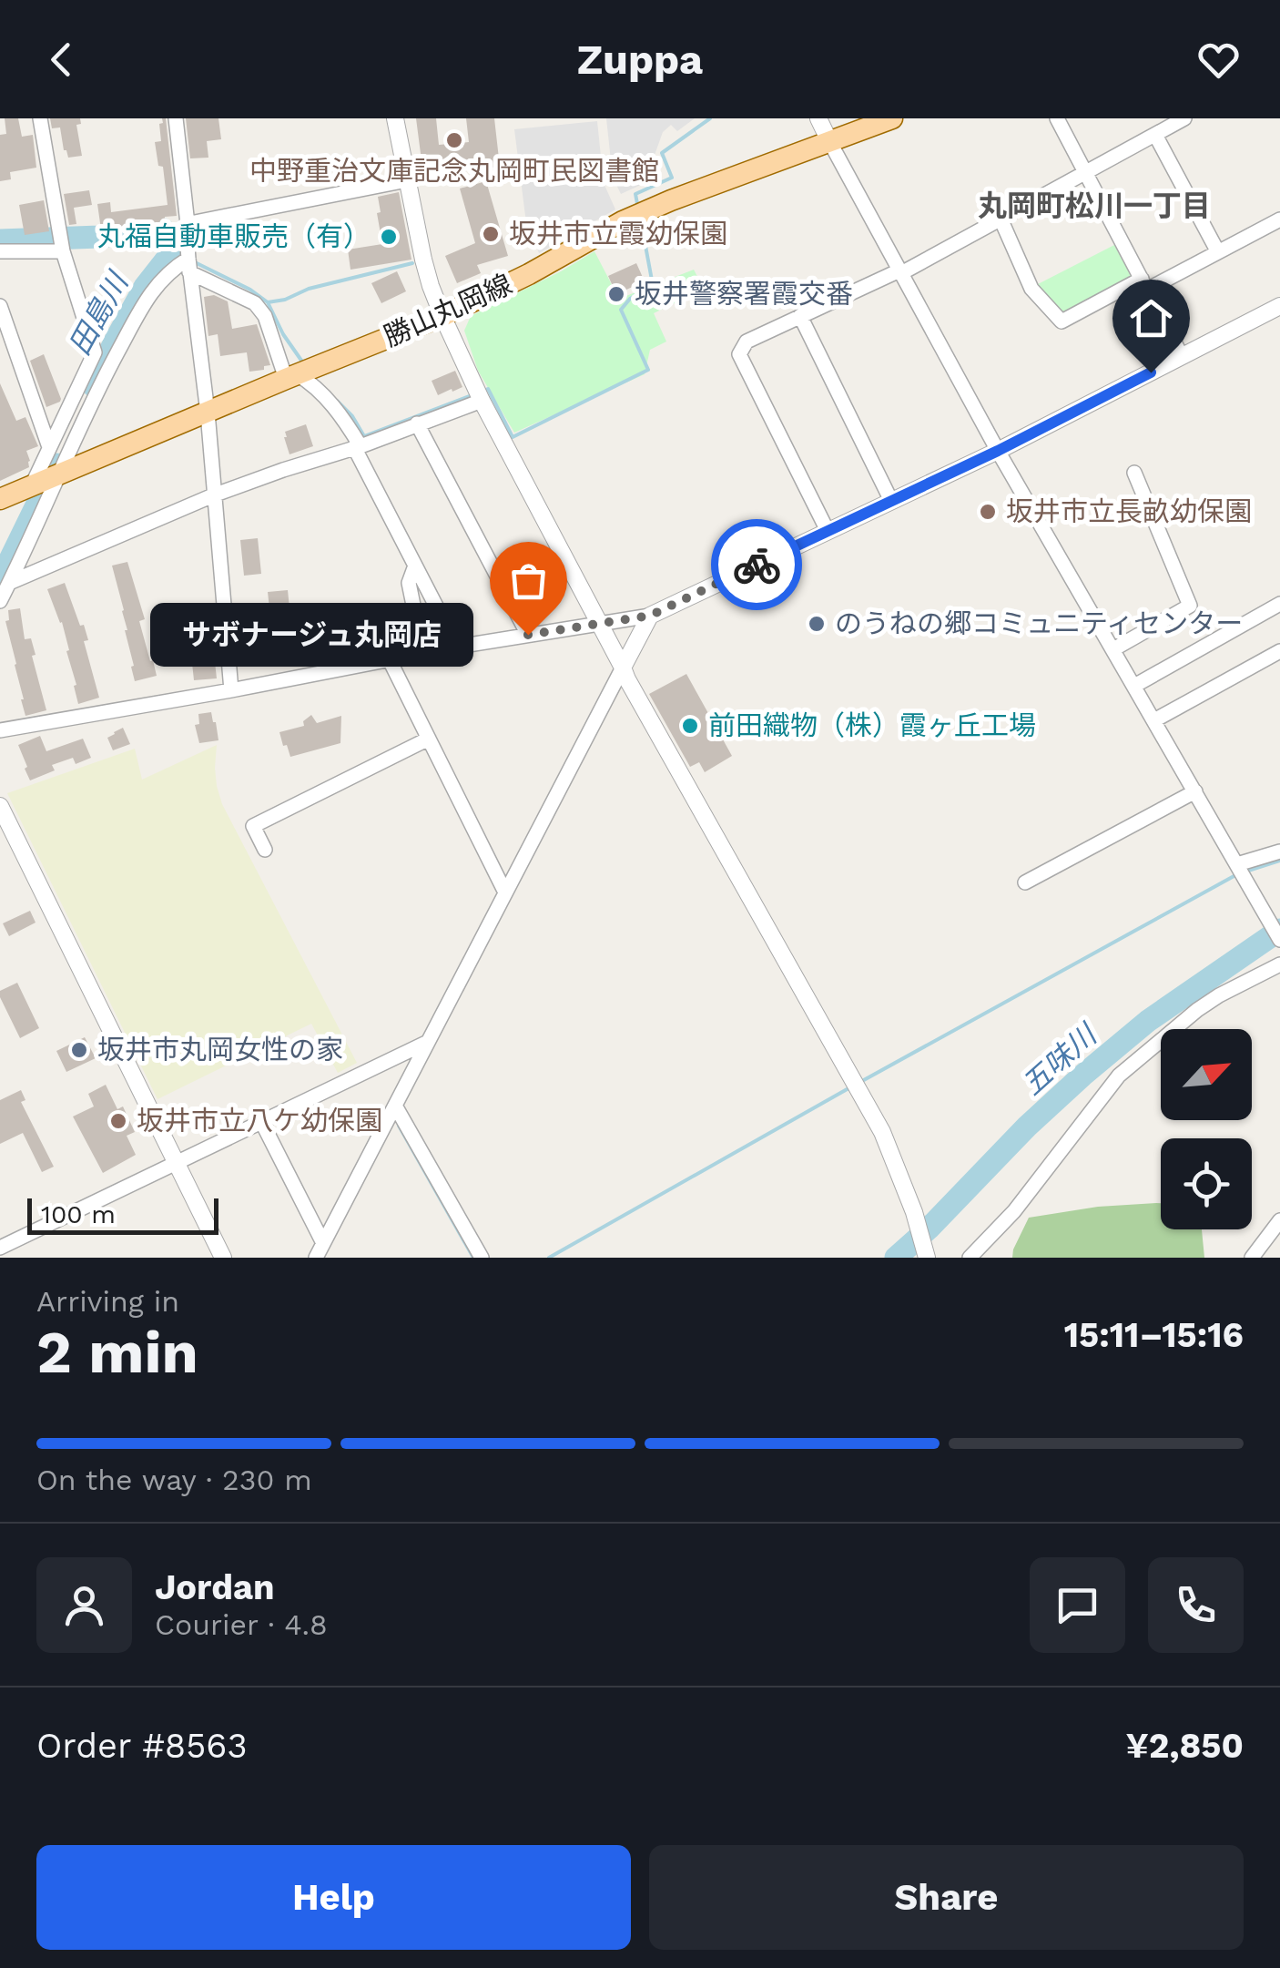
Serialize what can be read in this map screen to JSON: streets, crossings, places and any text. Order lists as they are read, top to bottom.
{
  "streets": {
    "main road": ["勝山丸岡線"]
  },
  "districts": ["丸岡町松川一丁目"],
  "water": ["田島川", "五味川"],
  "places": [
    "中野重治文庫記念丸岡町民図書館",
    "坂井市立霞幼保園",
    "丸福自動車販売（有）",
    "坂井警察署霞交番",
    "坂井市立長畝幼保園",
    "のうねの郷コミュニティセンター",
    "サボナージュ丸岡店",
    "前田織物（株）霞ヶ丘工場",
    "坂井市丸岡女性の家",
    "坂井市立八ケ幼保園"
  ],
  "scale_bar": "100 m",
  "north": "top right",
  "page": {
    "header": "Zuppa",
    "bubble": "サボナージュ丸岡店",
    "scale": "100 m",
    "heading": ["2 min", "Arriving in", "15:11–15:16"],
    "panel": [
      "Jordan",
      "Courier · 4.8",
      "Order #8563",
      "¥2,850"
    ],
    "bar": "On the way · 230 m",
    "buttons": ["Help", "Share"]
  }
}
